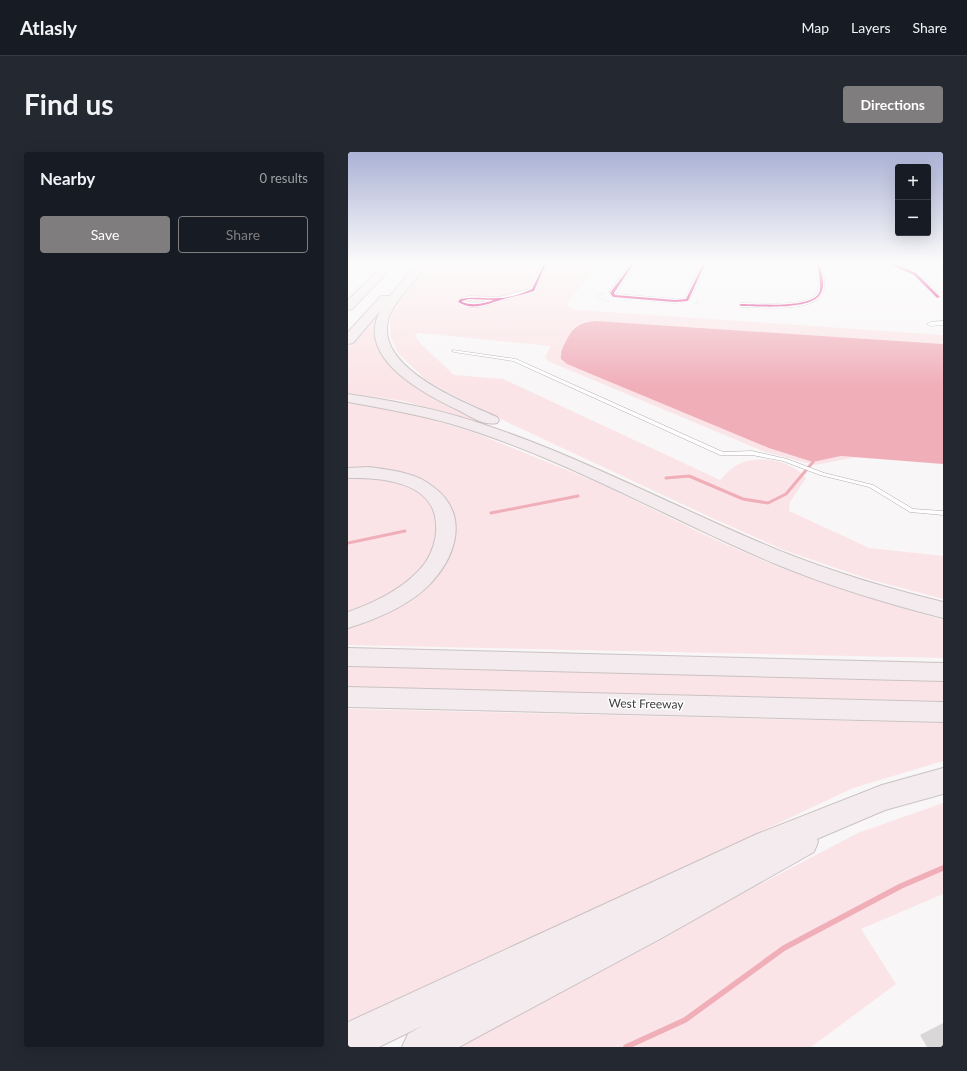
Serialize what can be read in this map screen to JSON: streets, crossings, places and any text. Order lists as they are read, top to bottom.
{
  "streets": {
    "highway": ["West Freeway"]
  },
  "page": {
    "header": "Atlasly",
    "nav": ["Map", "Layers", "Share"],
    "buttons": [
      "Directions",
      ["Save", "Share"]
    ],
    "title": "Find us",
    "heading": ["Nearby", "0 results"],
    "map_buttons": ["+", "−"]
  }
}
